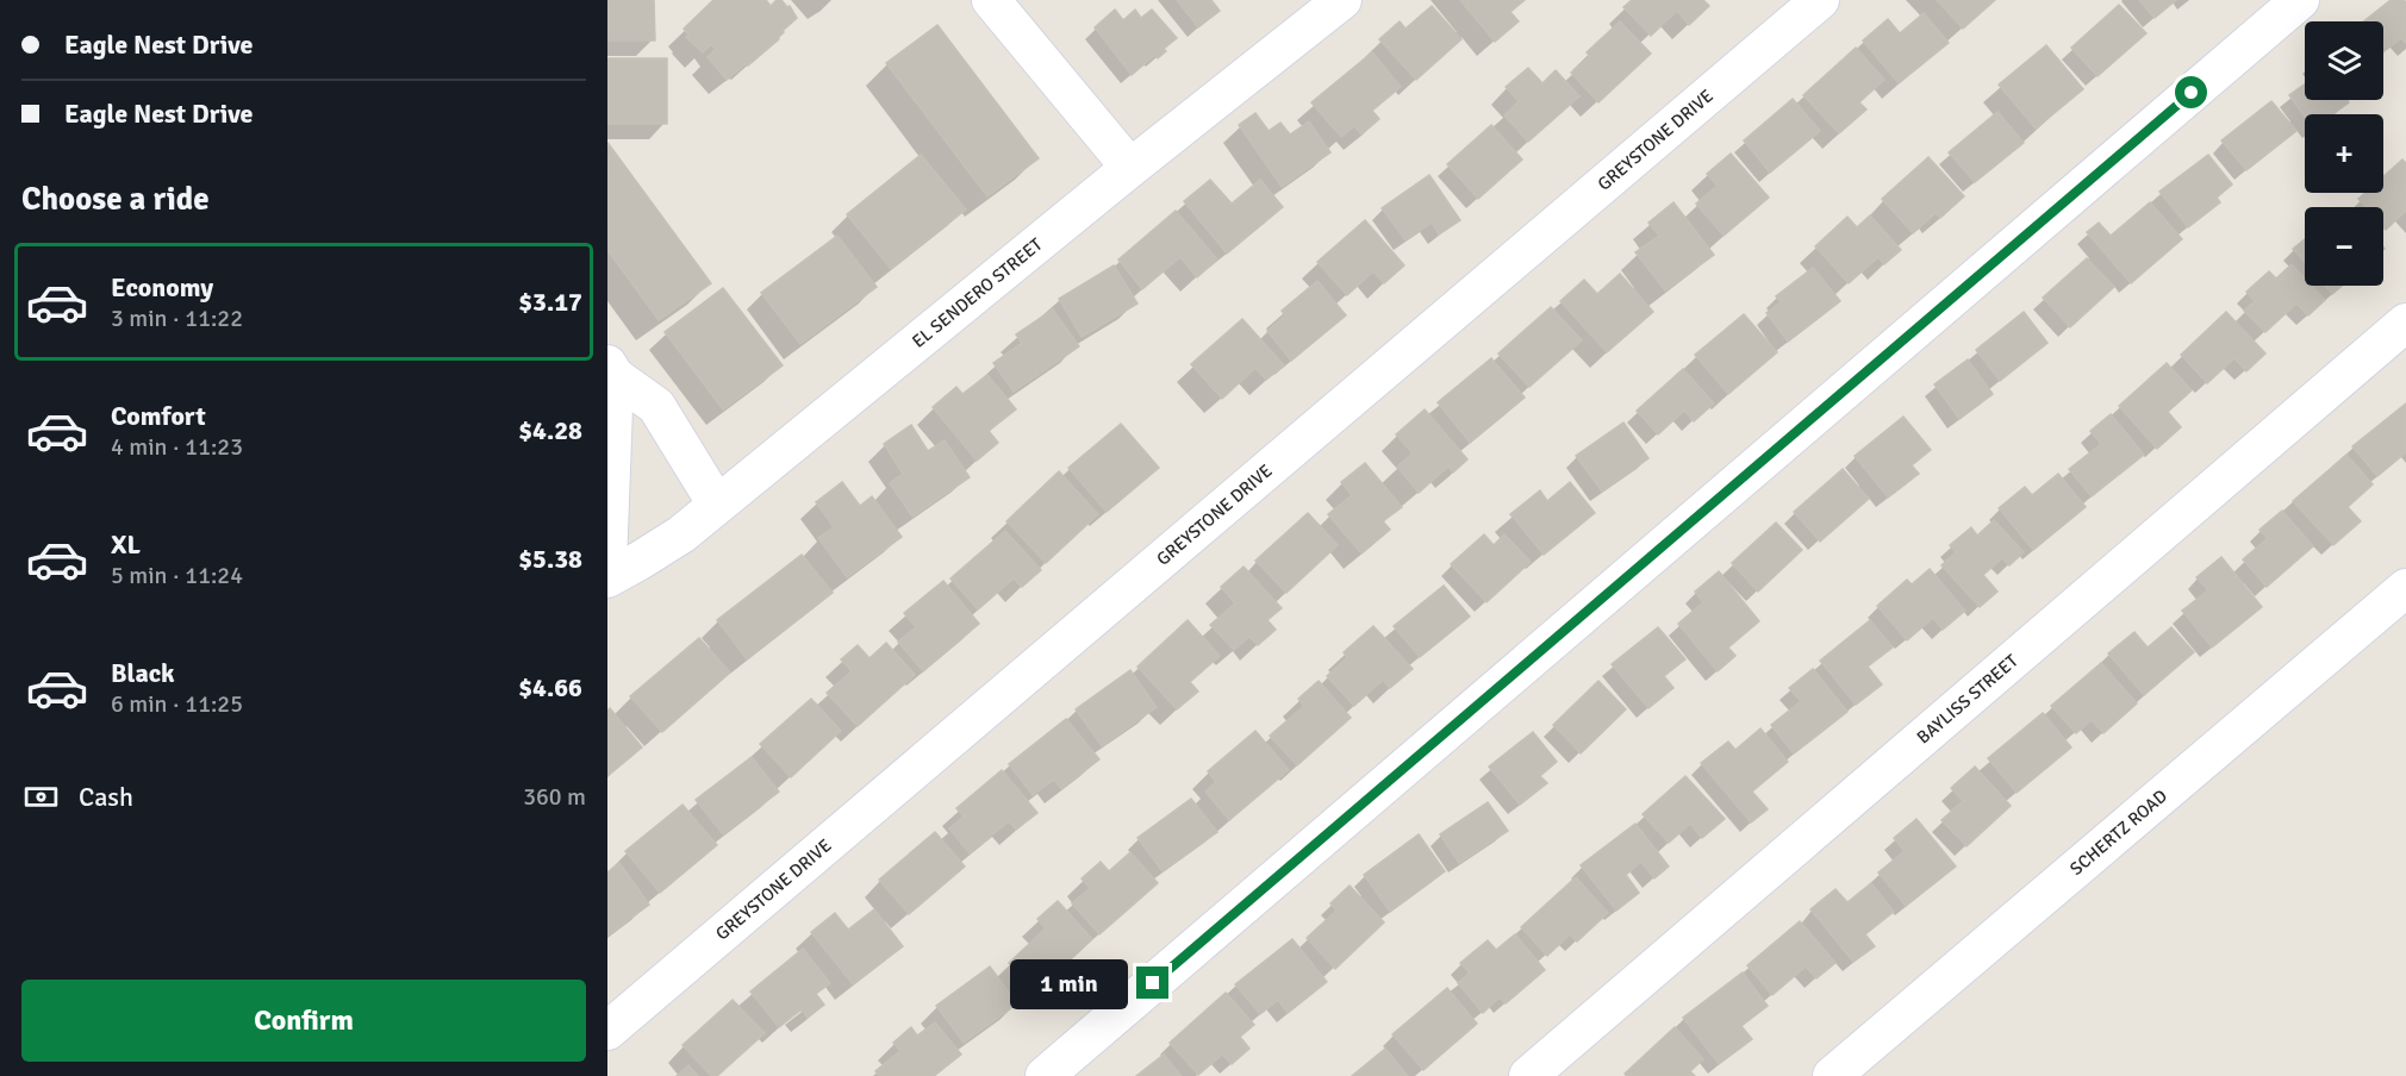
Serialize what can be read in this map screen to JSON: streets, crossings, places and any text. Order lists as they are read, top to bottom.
{
  "streets": {
    "street": [
      "GREYSTONE DRIVE",
      "EL SENDERO STREET",
      "BAYLISS STREET",
      "SCHERTZ ROAD"
    ]
  },
  "page": {
    "banner": ["Eagle Nest Drive", "Eagle Nest Drive"],
    "map_buttons": ["+", "−"],
    "heading": "Choose a ride",
    "list": [
      {
        "name": "Economy",
        "note": "3 min · 11:22",
        "value": "$3.17"
      },
      {
        "name": "Comfort",
        "note": "4 min · 11:23",
        "value": "$4.28"
      },
      {
        "name": "XL",
        "note": "5 min · 11:24",
        "value": "$5.38"
      },
      {
        "name": "Black",
        "note": "6 min · 11:25",
        "value": "$4.66"
      }
    ],
    "pay": ["Cash", "360 m"],
    "bubble": "1 min",
    "buttons": "Confirm"
  }
}
